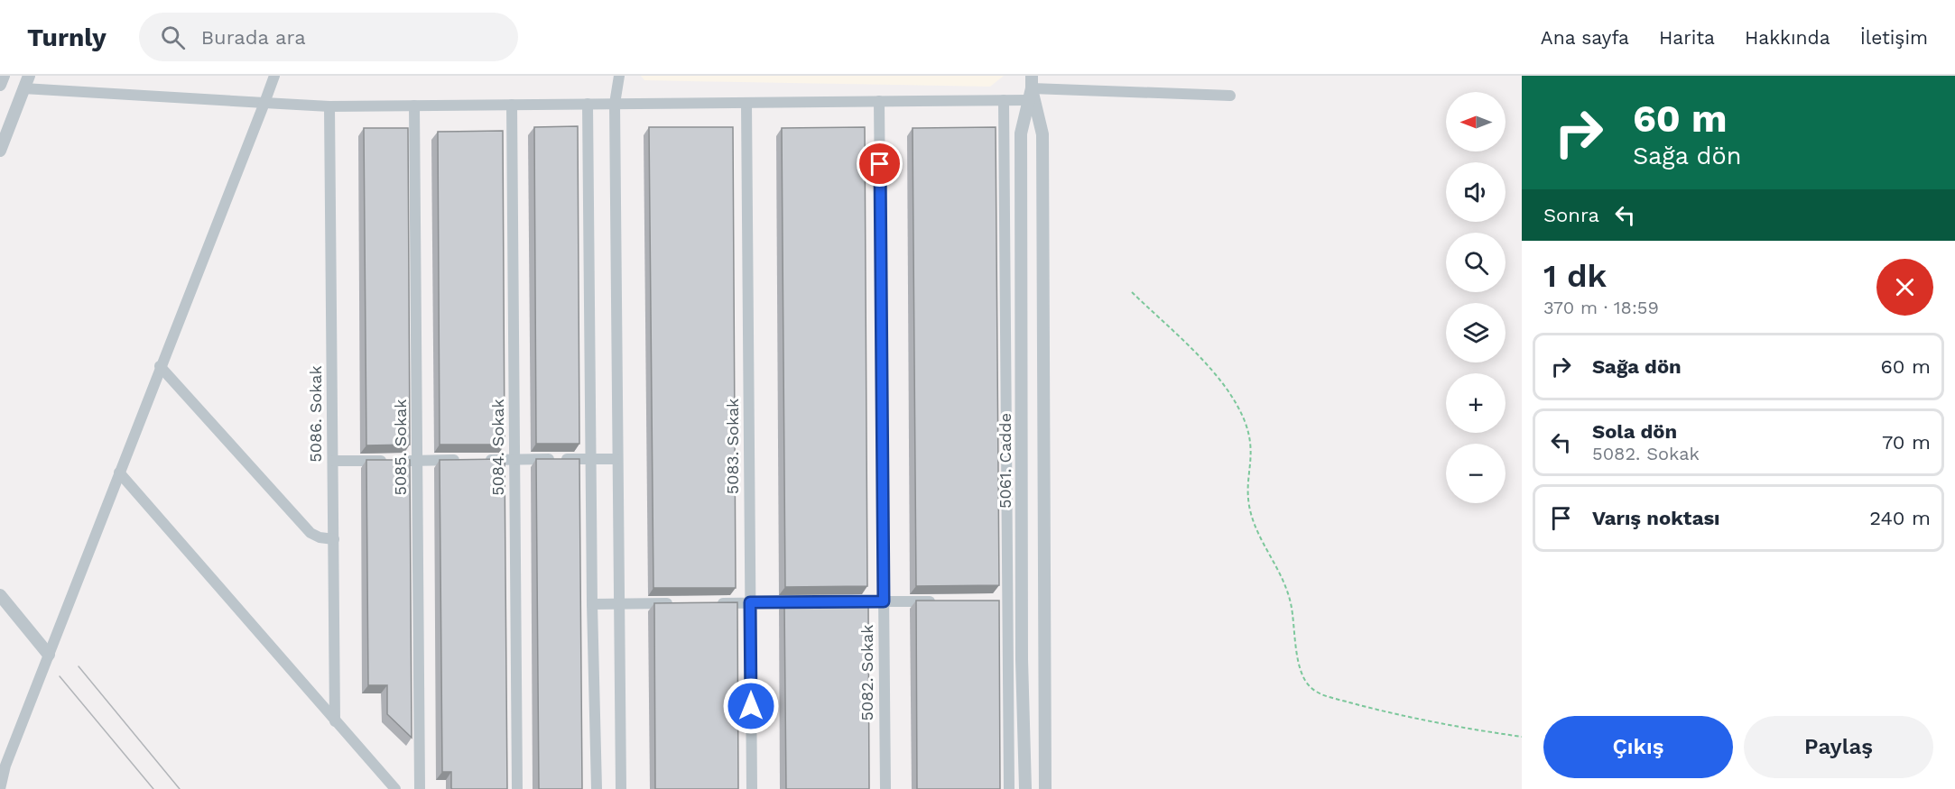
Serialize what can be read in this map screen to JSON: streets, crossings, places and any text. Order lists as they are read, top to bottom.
{
  "streets": {
    "street": [
      "5086. Sokak",
      "5083. Sokak",
      "5085. Sokak",
      "5084. Sokak",
      "5061. Cadde",
      "5082. Sokak"
    ]
  },
  "north": "left",
  "page": {
    "header": "Turnly",
    "search": "Burada ara",
    "nav": [
      "Ana sayfa",
      "Harita",
      "Hakkında",
      "İletişim"
    ],
    "turn": ["60 m", "Sağa dön"],
    "map_buttons": ["+", "−"],
    "then": "Sonra",
    "heading": ["1 dk", "370 m · 18:59"],
    "list": [
      {
        "name": "Sağa dön",
        "value": "60 m"
      },
      {
        "name": "Sola dön",
        "note": "5082. Sokak",
        "value": "70 m"
      },
      {
        "name": "Varış noktası",
        "value": "240 m"
      }
    ],
    "buttons": ["Çıkış", "Paylaş"]
  }
}
